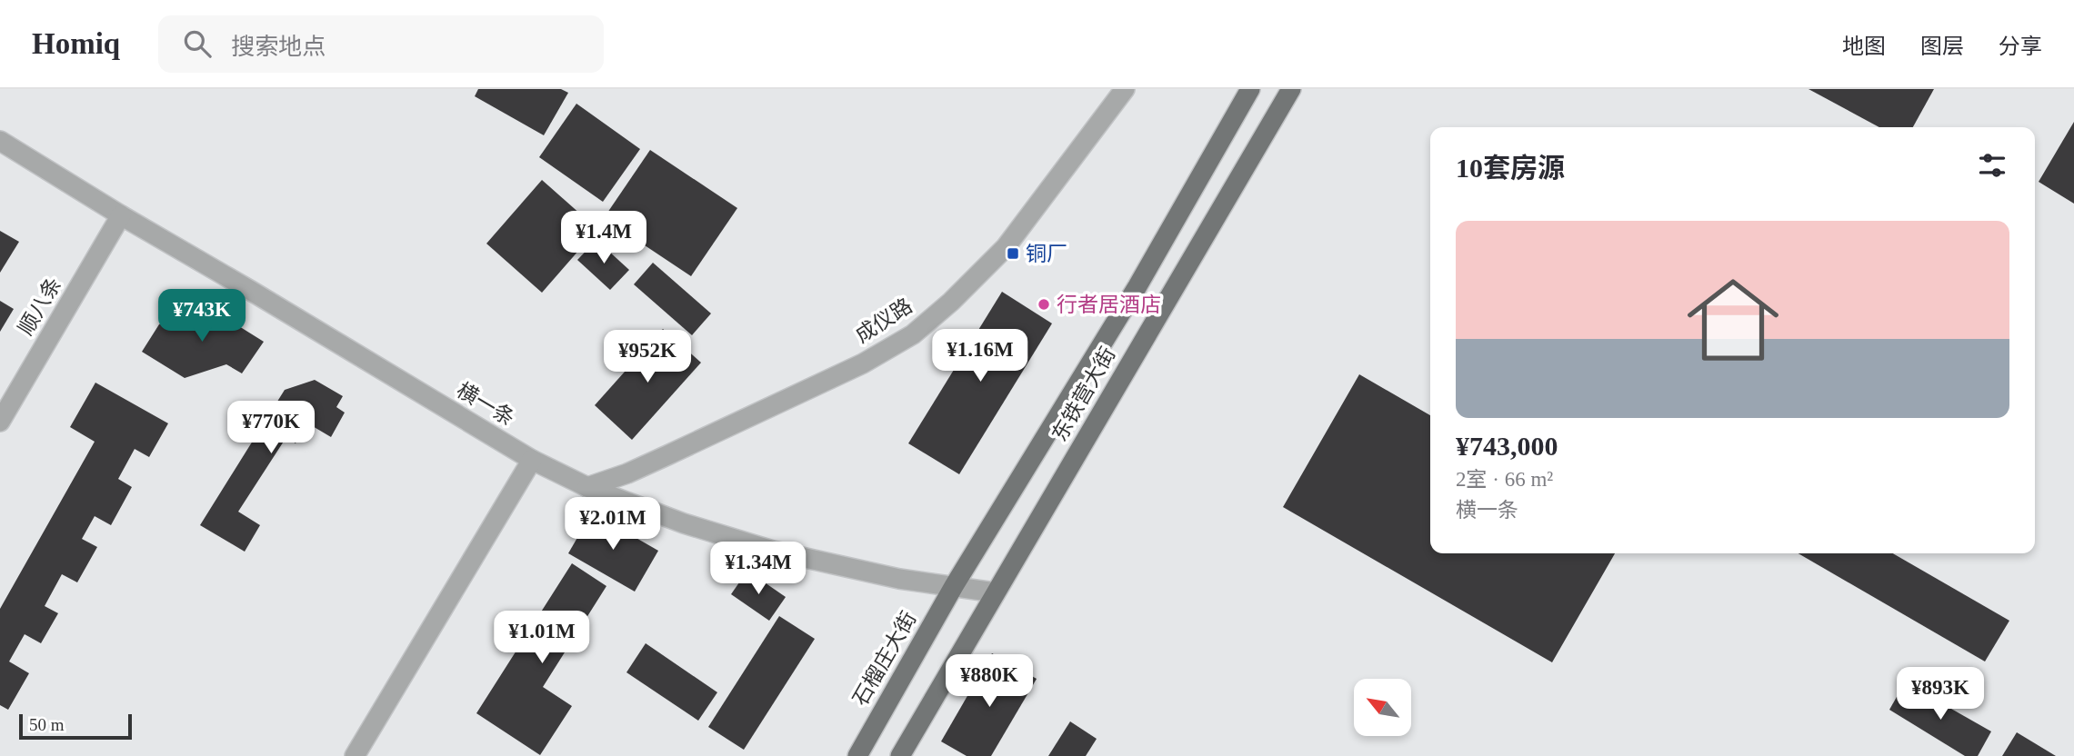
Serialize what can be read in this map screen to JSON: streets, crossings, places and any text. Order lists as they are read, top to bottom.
{
  "streets": {
    "main road": ["东铁营大街", "石榴庄大街"],
    "street": ["顺八条", "成仪路", "横一条"]
  },
  "crossings": [
    ["顺八条", "横一条"],
    ["成仪路", "横一条"],
    ["东铁营大街", "横一条"],
    ["东铁营大街", "石榴庄大街"],
    ["横一条", "石榴庄大街"]
  ],
  "places": {
    "transit": ["铜厂"],
    "other": ["行者居酒店"]
  },
  "scale_bar": "50 m",
  "north": "top left",
  "page": {
    "header": "Homiq",
    "search": "搜索地点",
    "nav": ["地图", "图层", "分享"],
    "heading": "10套房源",
    "list": [
      {
        "name": "¥743,000",
        "note": "2室 · 66 m² · 横一条"
      }
    ],
    "price": [
      "¥1.4M",
      "¥743K",
      "¥1.16M",
      "¥952K",
      "¥770K",
      "¥2.01M",
      "¥1.34M",
      "¥1.01M",
      "¥880K",
      "¥893K"
    ],
    "scale": "50 m"
  }
}
